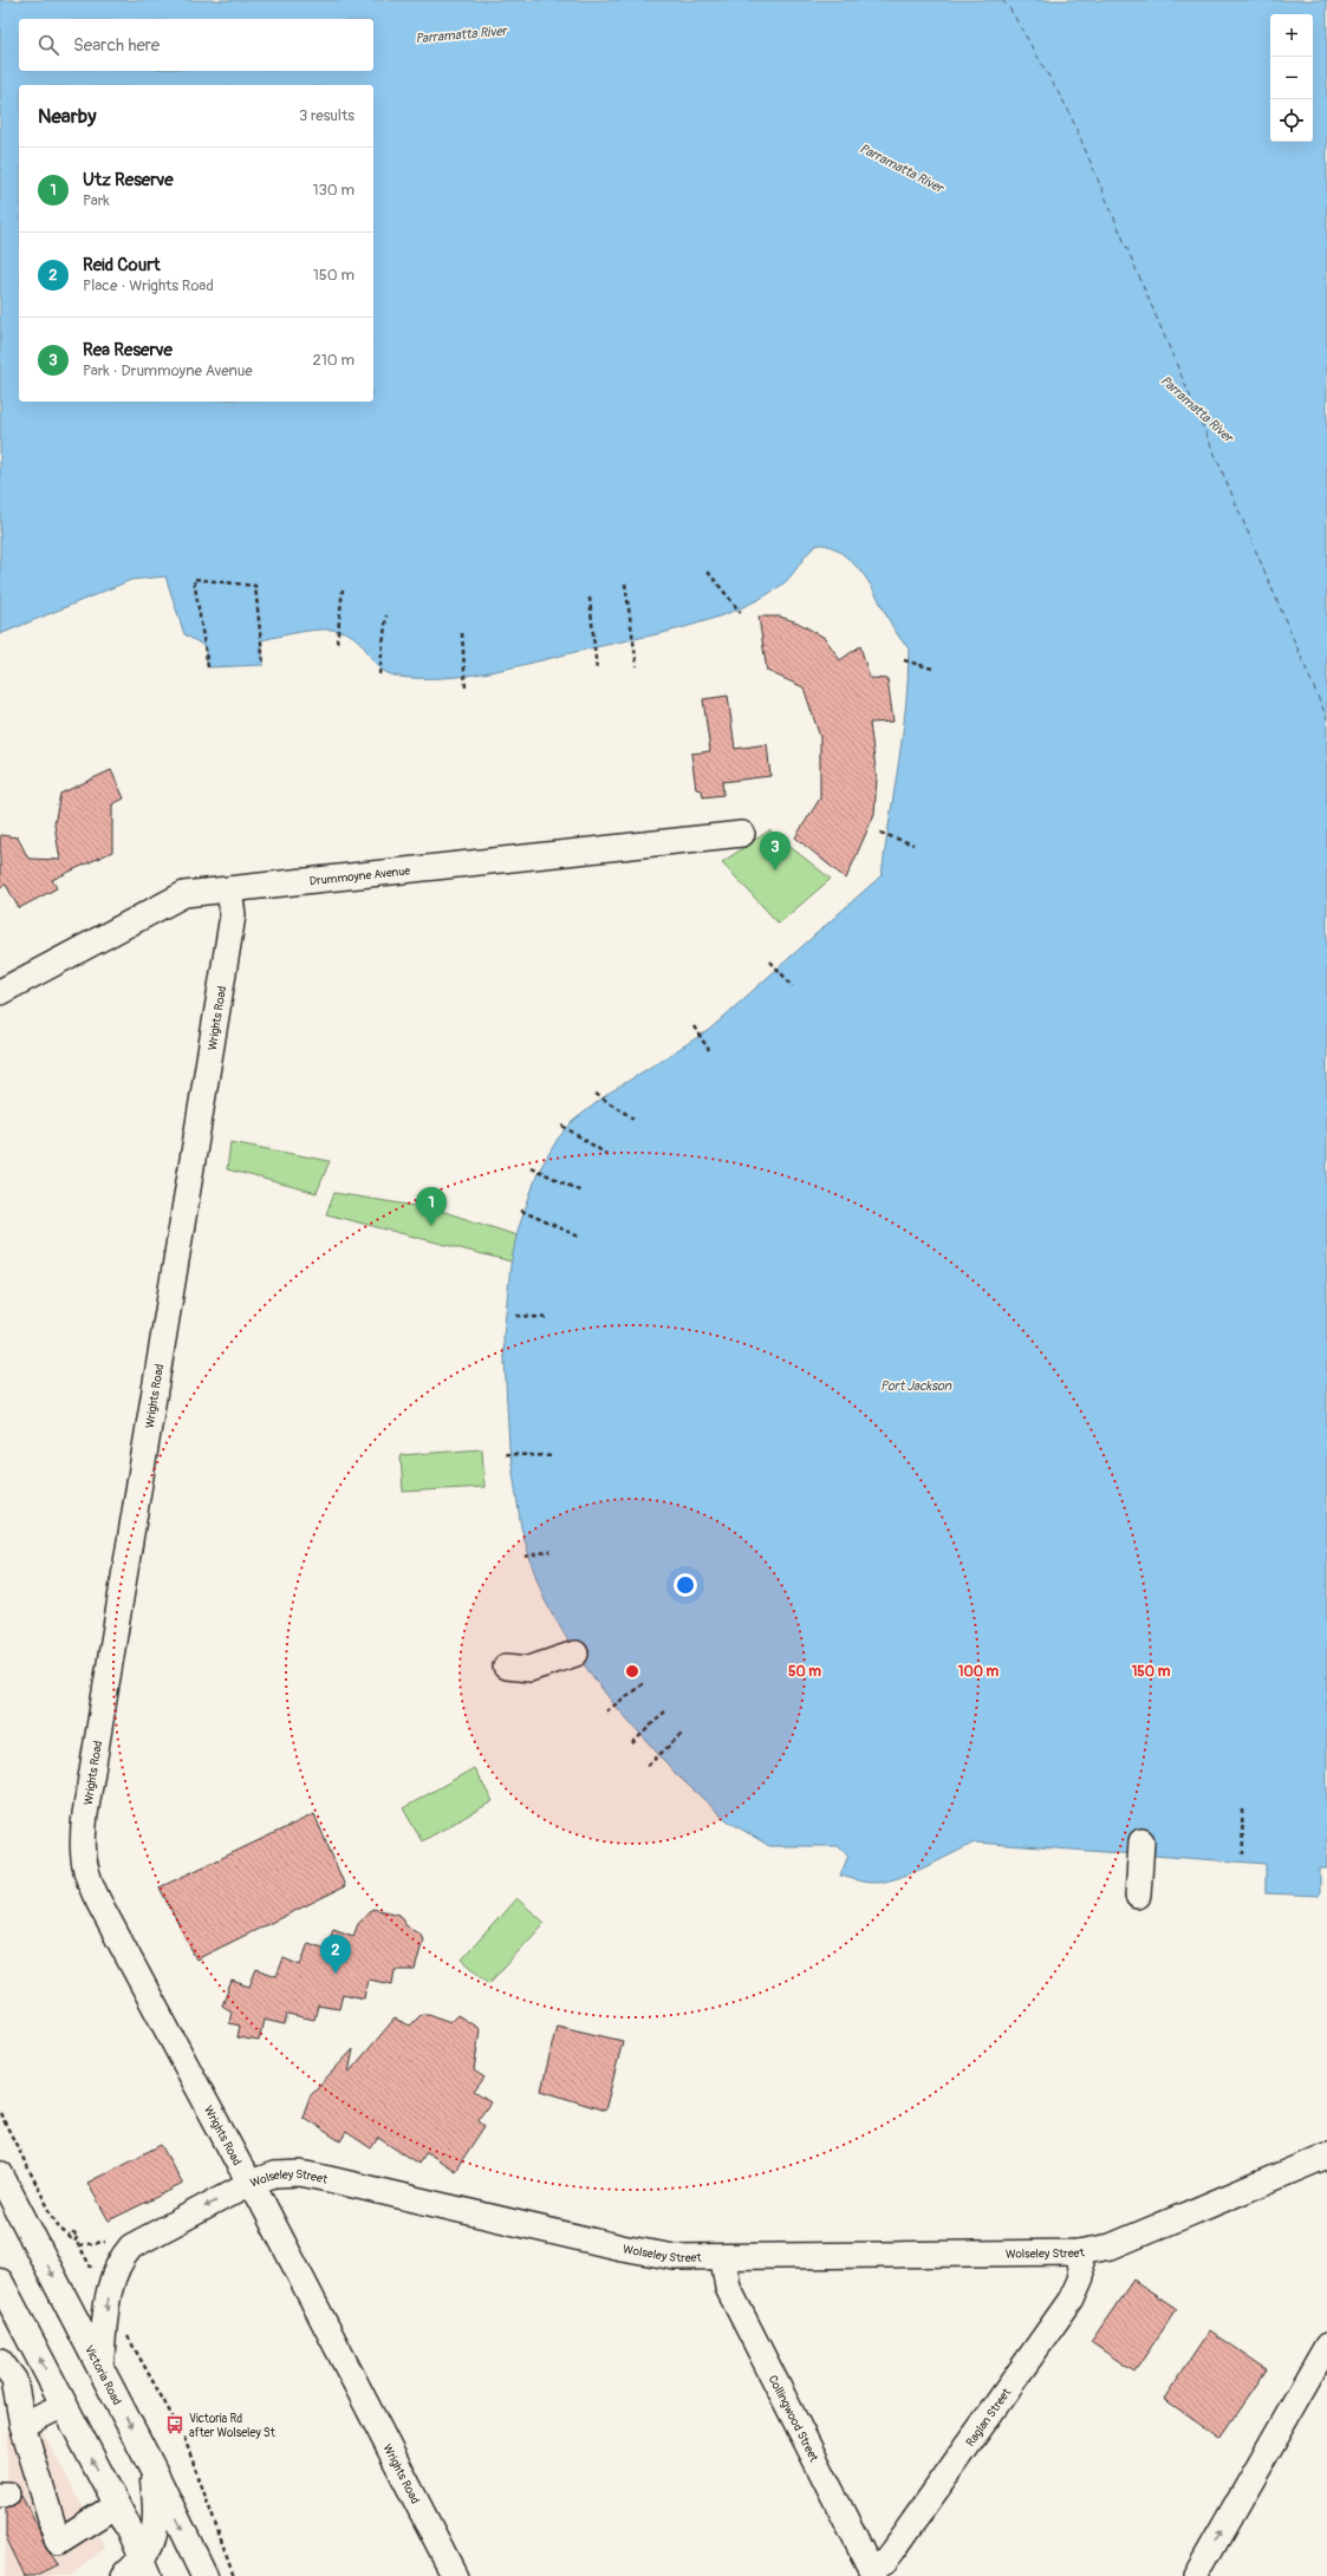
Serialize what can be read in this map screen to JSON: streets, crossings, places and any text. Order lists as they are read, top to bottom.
{
  "streets": {
    "highway": ["Victoria Road"],
    "street": [
      "Drummoyne Avenue",
      "Wrights Road",
      "Wolseley Street",
      "Raglan Street",
      "Collingwood Street"
    ]
  },
  "crossings": [
    ["Drummoyne Avenue", "Wrights Road"],
    ["Wrights Road", "Wolseley Street"],
    ["Wolseley Street", "Victoria Road"],
    ["Wolseley Street", "Raglan Street"],
    ["Wolseley Street", "Collingwood Street"],
    ["Raglan Street", "Collingwood Street"]
  ],
  "water": ["Parramatta River", "Port Jackson"],
  "places": {
    "bus stop": ["Victoria Rd after Wolseley St"]
  },
  "page": {
    "map_buttons": ["+", "−"],
    "search": "Search here",
    "heading": ["Nearby", "3 results"],
    "list": [
      {
        "mark": "1",
        "name": "Utz Reserve",
        "note": "Park",
        "value": "130 m"
      },
      {
        "mark": "2",
        "name": "Reid Court",
        "note": "Place · Wrights Road",
        "value": "150 m"
      },
      {
        "mark": "3",
        "name": "Rea Reserve",
        "note": "Park · Drummoyne Avenue",
        "value": "210 m"
      }
    ],
    "pins": ["3", "1", "2"]
  },
  "rings": ["50 m", "100 m", "150 m"]
}
